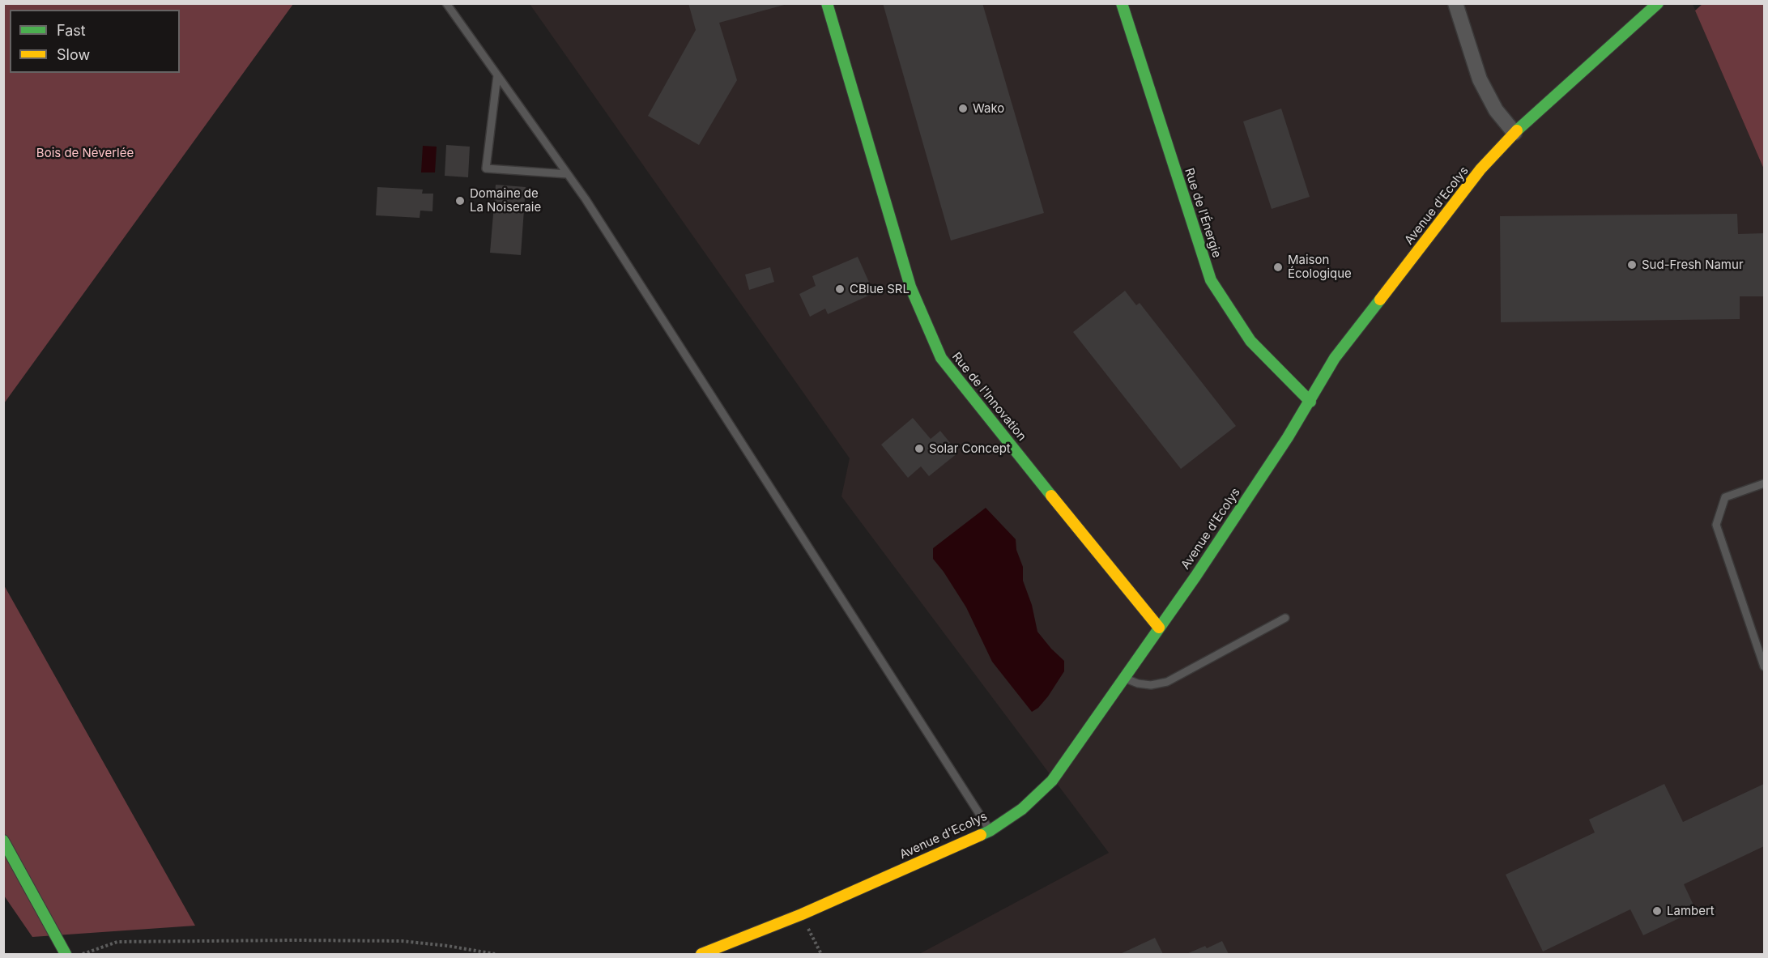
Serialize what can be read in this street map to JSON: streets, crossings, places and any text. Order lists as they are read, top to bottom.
{
  "streets": {
    "street": ["Avenue d'Ecolys", "Rue de l'Énergie", "Rue de l'Innovation"]
  },
  "crossings": [
    ["Avenue d'Ecolys", "Rue de l'Énergie"],
    ["Avenue d'Ecolys", "Rue de l'Innovation"]
  ],
  "parks": ["Bois de Néverlée"],
  "places": [
    "Wako",
    "Domaine de La Noiseraie",
    "Sud-Fresh Namur",
    "Maison Écologique",
    "CBlue SRL",
    "Solar Concept",
    "Lambert"
  ],
  "legend": ["Fast", "Slow"]
}
